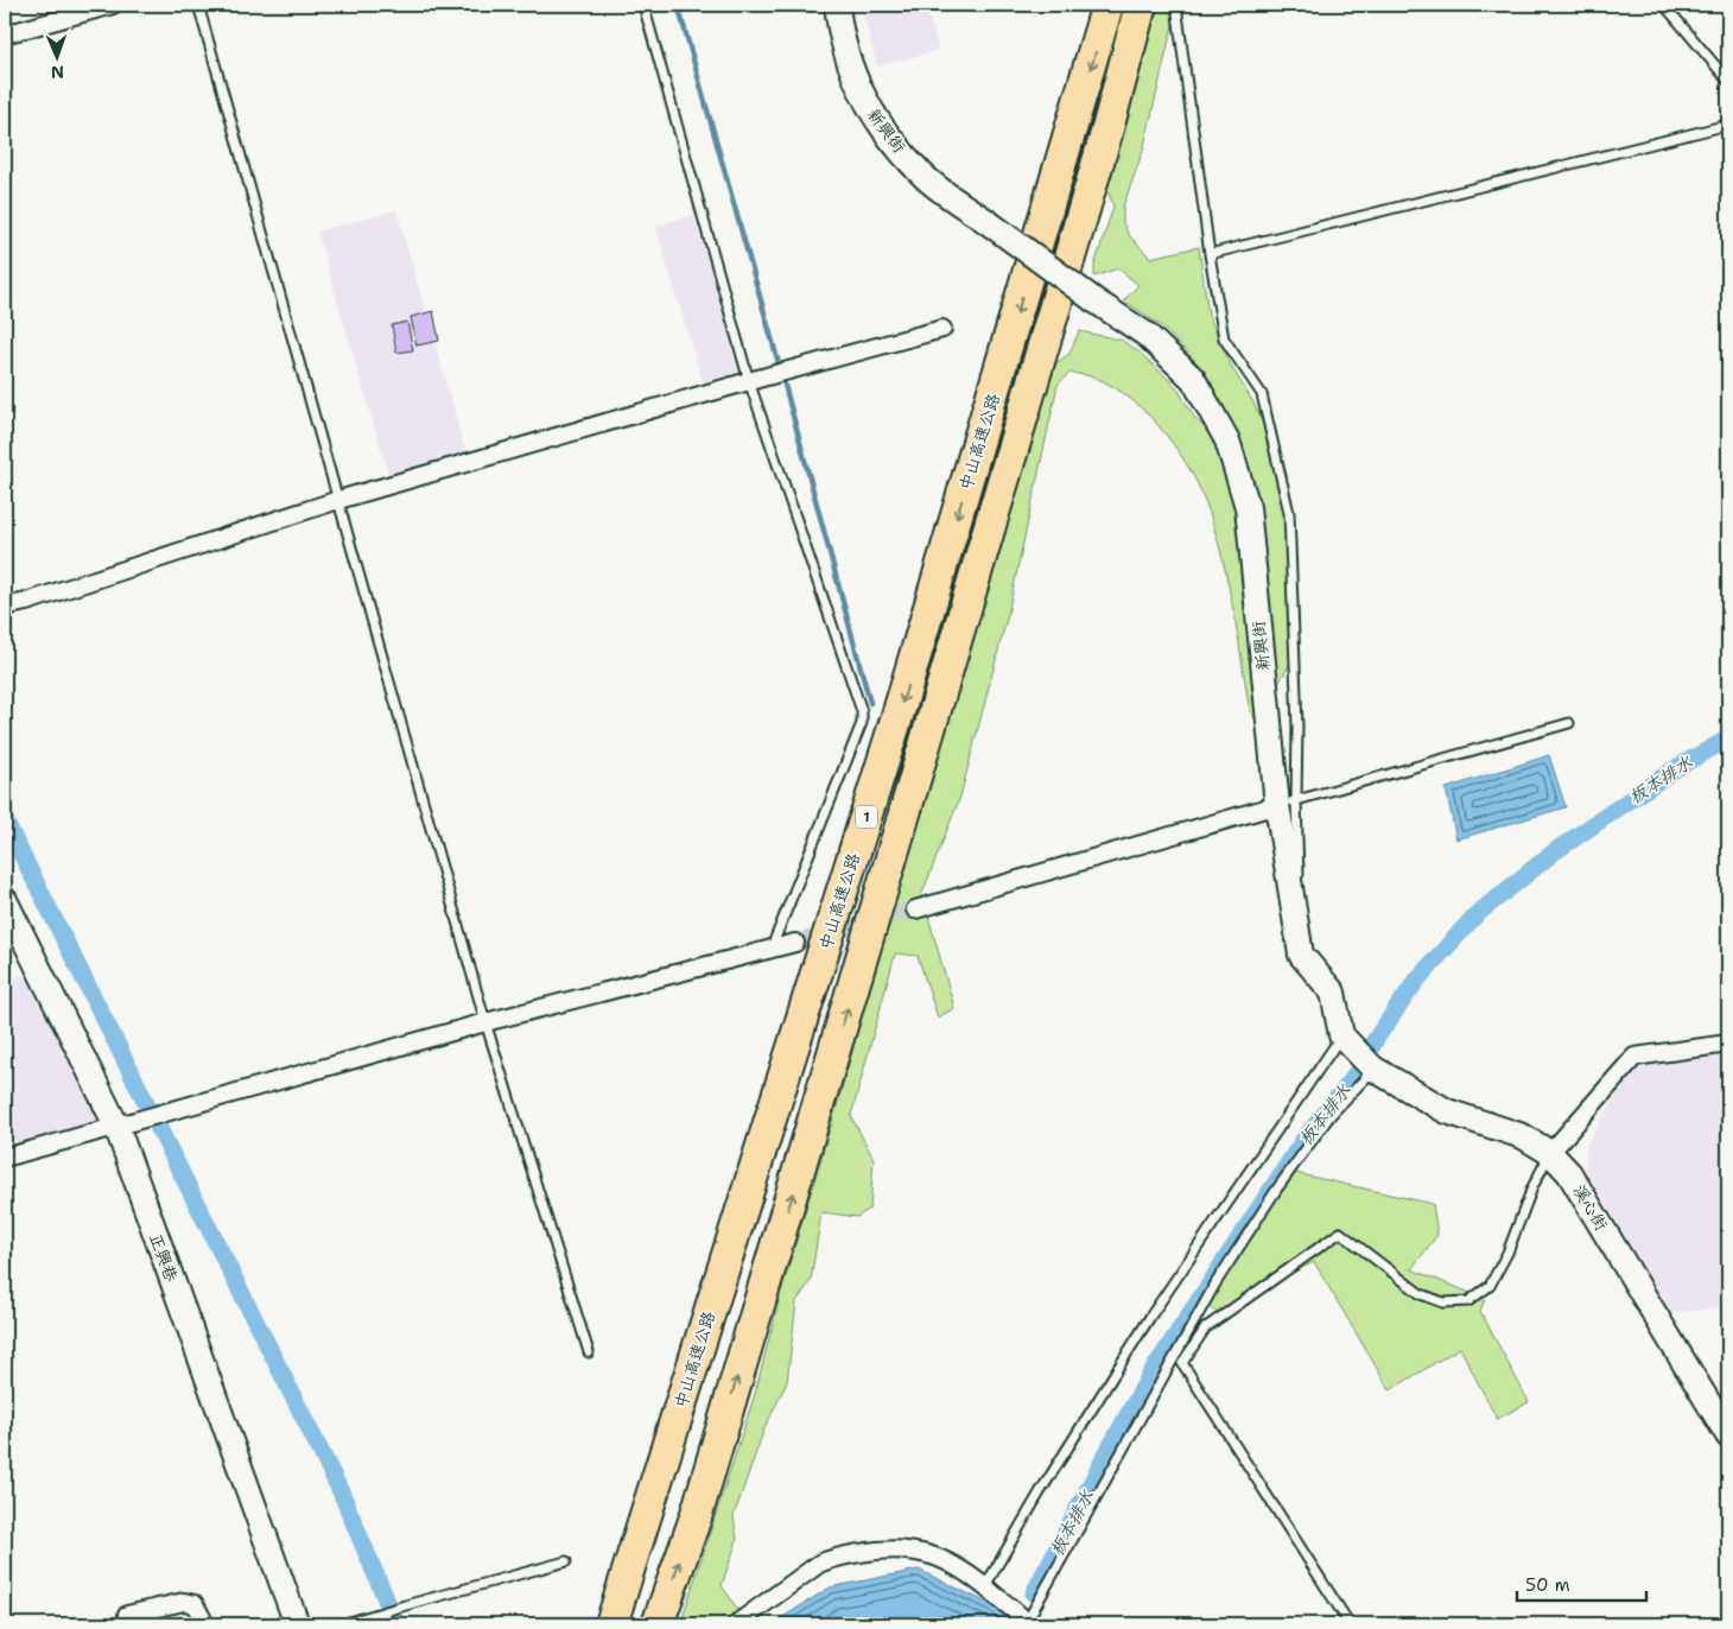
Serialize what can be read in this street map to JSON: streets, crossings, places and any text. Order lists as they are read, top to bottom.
{
  "streets": {
    "highway": ["中山高速公路", "1"],
    "street": ["新興街", "溪心街", "正興巷"]
  },
  "crossings": [
    ["新興街", "溪心街"]
  ],
  "water": ["板本排水"],
  "scale_bar": "50 m",
  "north": "bottom"
}
